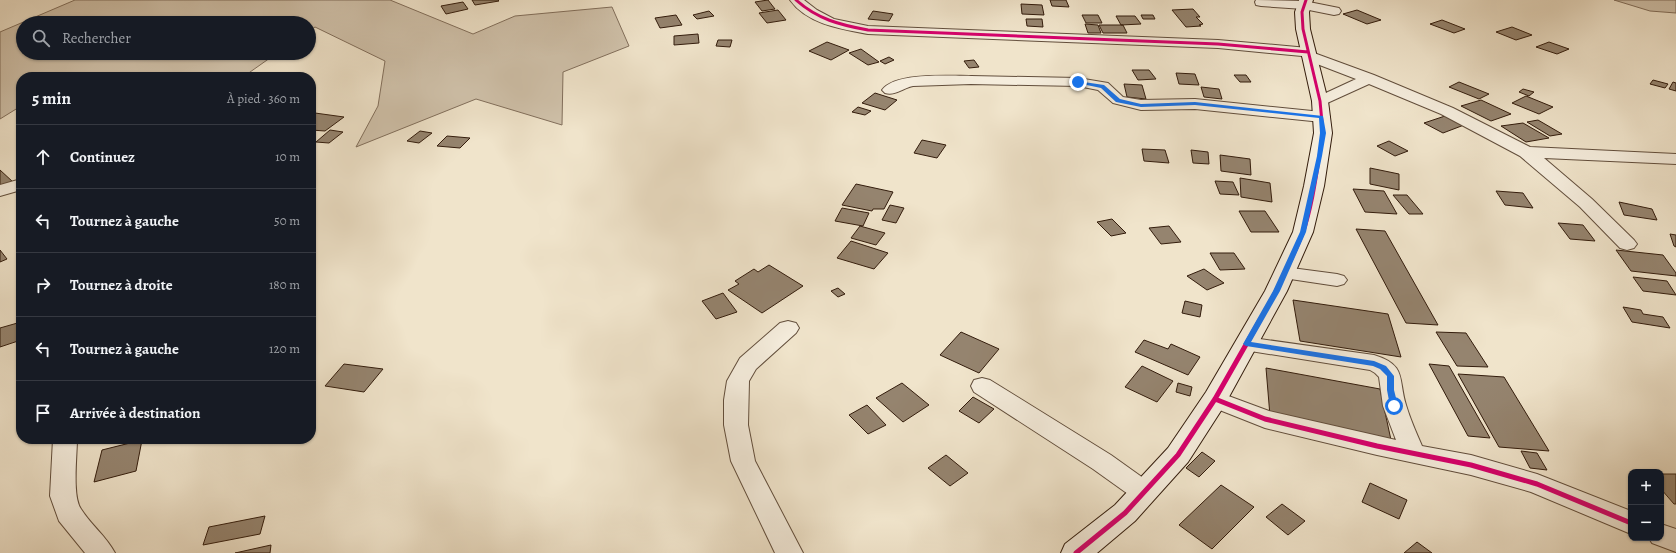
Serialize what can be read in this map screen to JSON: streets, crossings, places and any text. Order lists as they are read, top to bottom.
{
  "page": {
    "search": "Rechercher",
    "heading": ["5 min", "À pied · 360 m"],
    "list": [
      ["Continuez", "10 m"],
      ["Tournez à gauche", "50 m"],
      ["Tournez à droite", "180 m"],
      ["Tournez à gauche", "120 m"],
      "Arrivée à destination"
    ],
    "map_buttons": ["+", "−"]
  }
}
